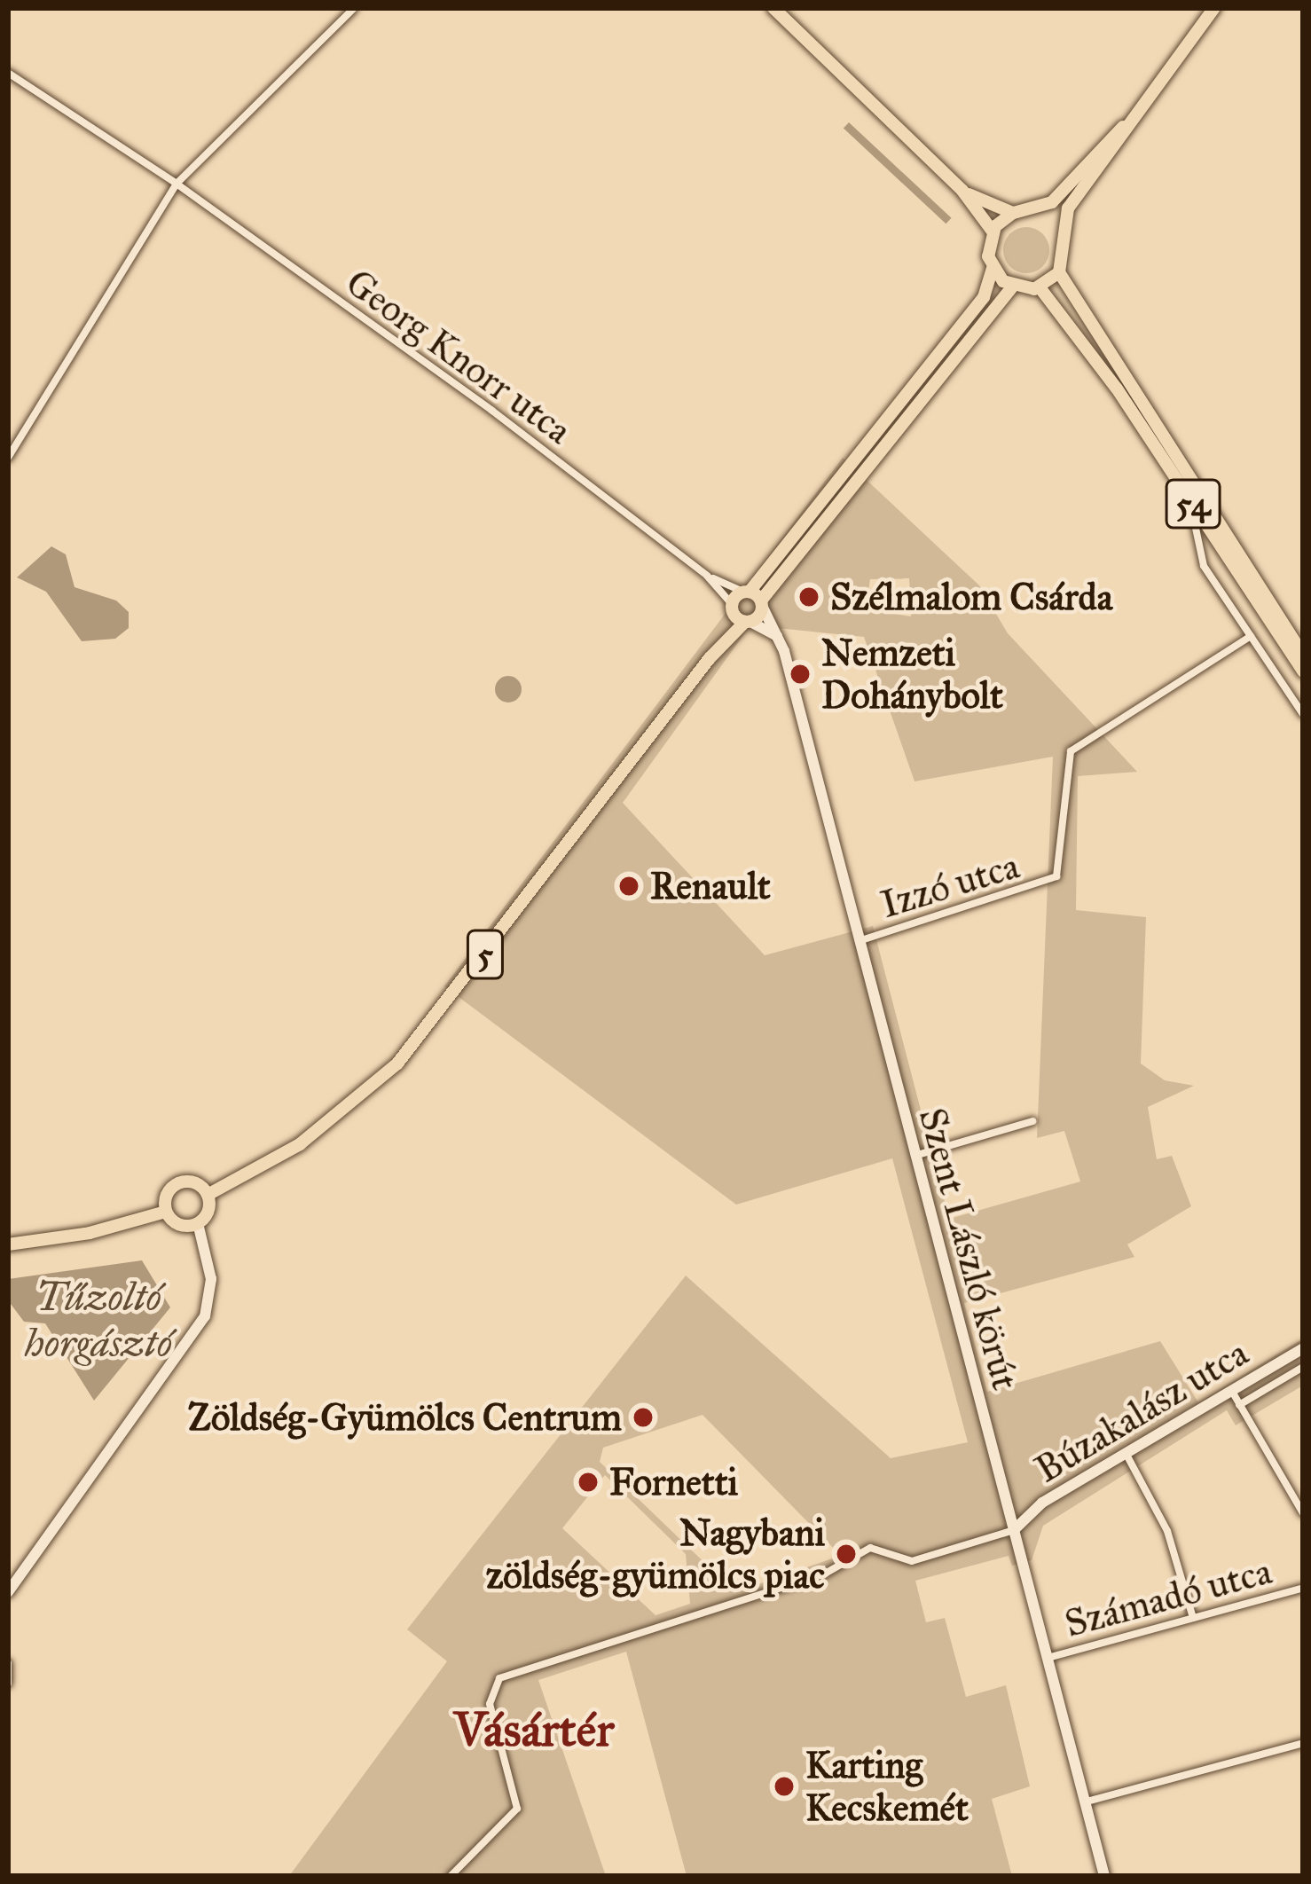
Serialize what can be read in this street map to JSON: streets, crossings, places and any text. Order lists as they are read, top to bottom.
{
  "streets": {
    "main road": ["54", "5"],
    "street": [
      "Georg Knorr utca",
      "Izzó utca",
      "Szent László körút",
      "Búzakalász utca",
      "Számadó utca"
    ]
  },
  "crossings": [
    ["Georg Knorr utca", "5"],
    ["54", "5"],
    ["Izzó utca", "Szent László körút"],
    ["5", "Szent László körút"],
    ["Szent László körút", "Búzakalász utca"],
    ["Szent László körút", "Számadó utca"]
  ],
  "districts": ["Vásártér"],
  "water": ["Tűzoltó horgásztó"],
  "places": [
    "Szélmalom Csárda",
    "Nemzeti Dohánybolt",
    "Renault",
    "Zöldség-Gyümölcs Centrum",
    "Fornetti",
    "Nagybani zöldség-gyümölcs piac",
    "Karting Kecskemét"
  ]
}
